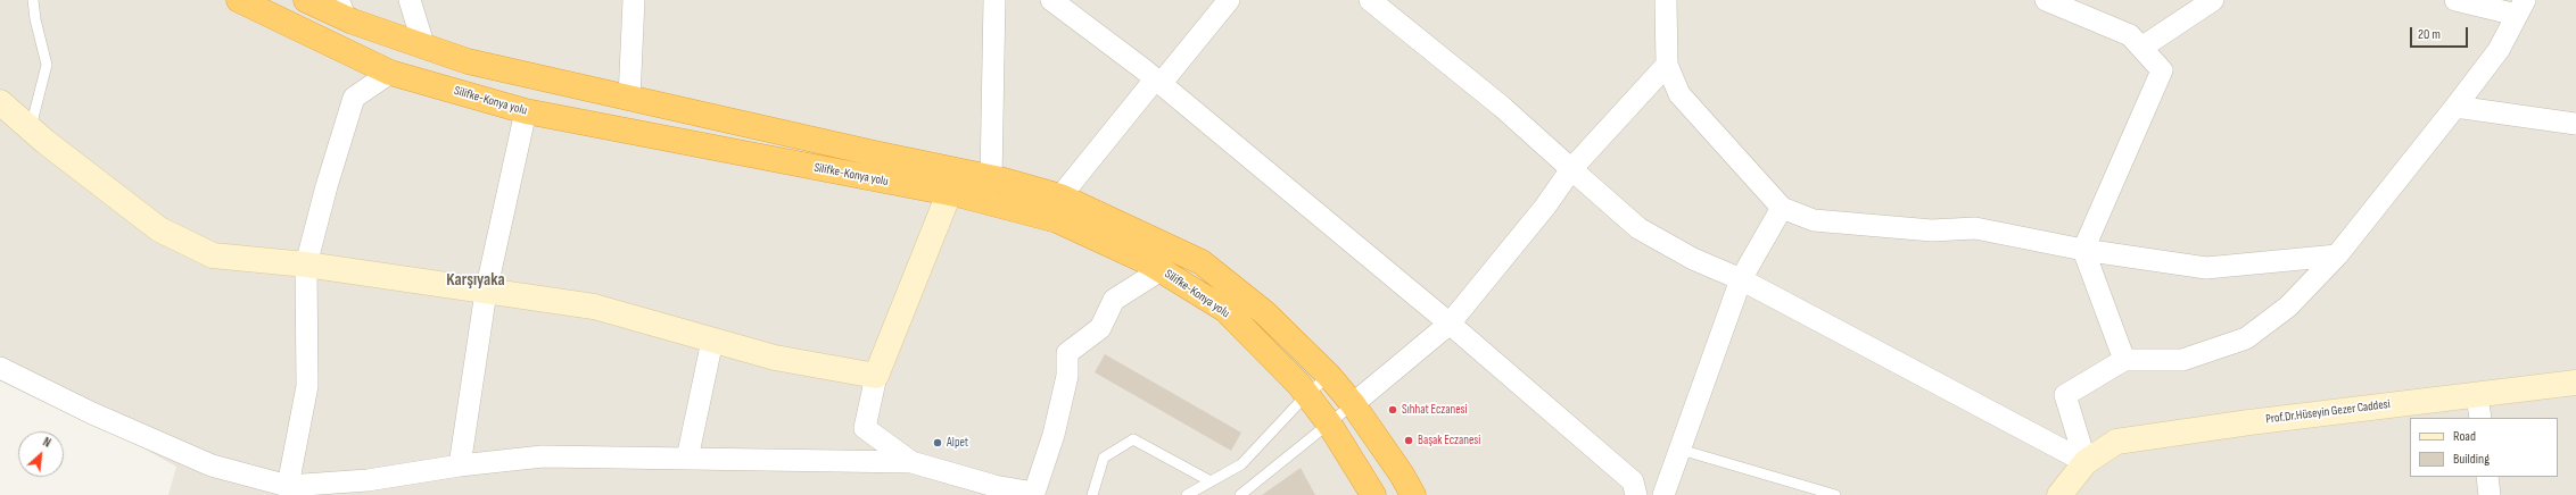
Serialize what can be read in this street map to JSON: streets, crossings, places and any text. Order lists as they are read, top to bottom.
{
  "streets": {
    "highway": ["Silifke-Konya yolu"],
    "street": ["Prof.Dr.Hüseyin Gezer Caddesi"]
  },
  "districts": ["Karşıyaka"],
  "places": ["Sıhhat Eczanesi", "Başak Eczanesi", "Alpet"],
  "legend": ["Road", "Building"],
  "scale_bar": "20 m",
  "north": "top right"
}
